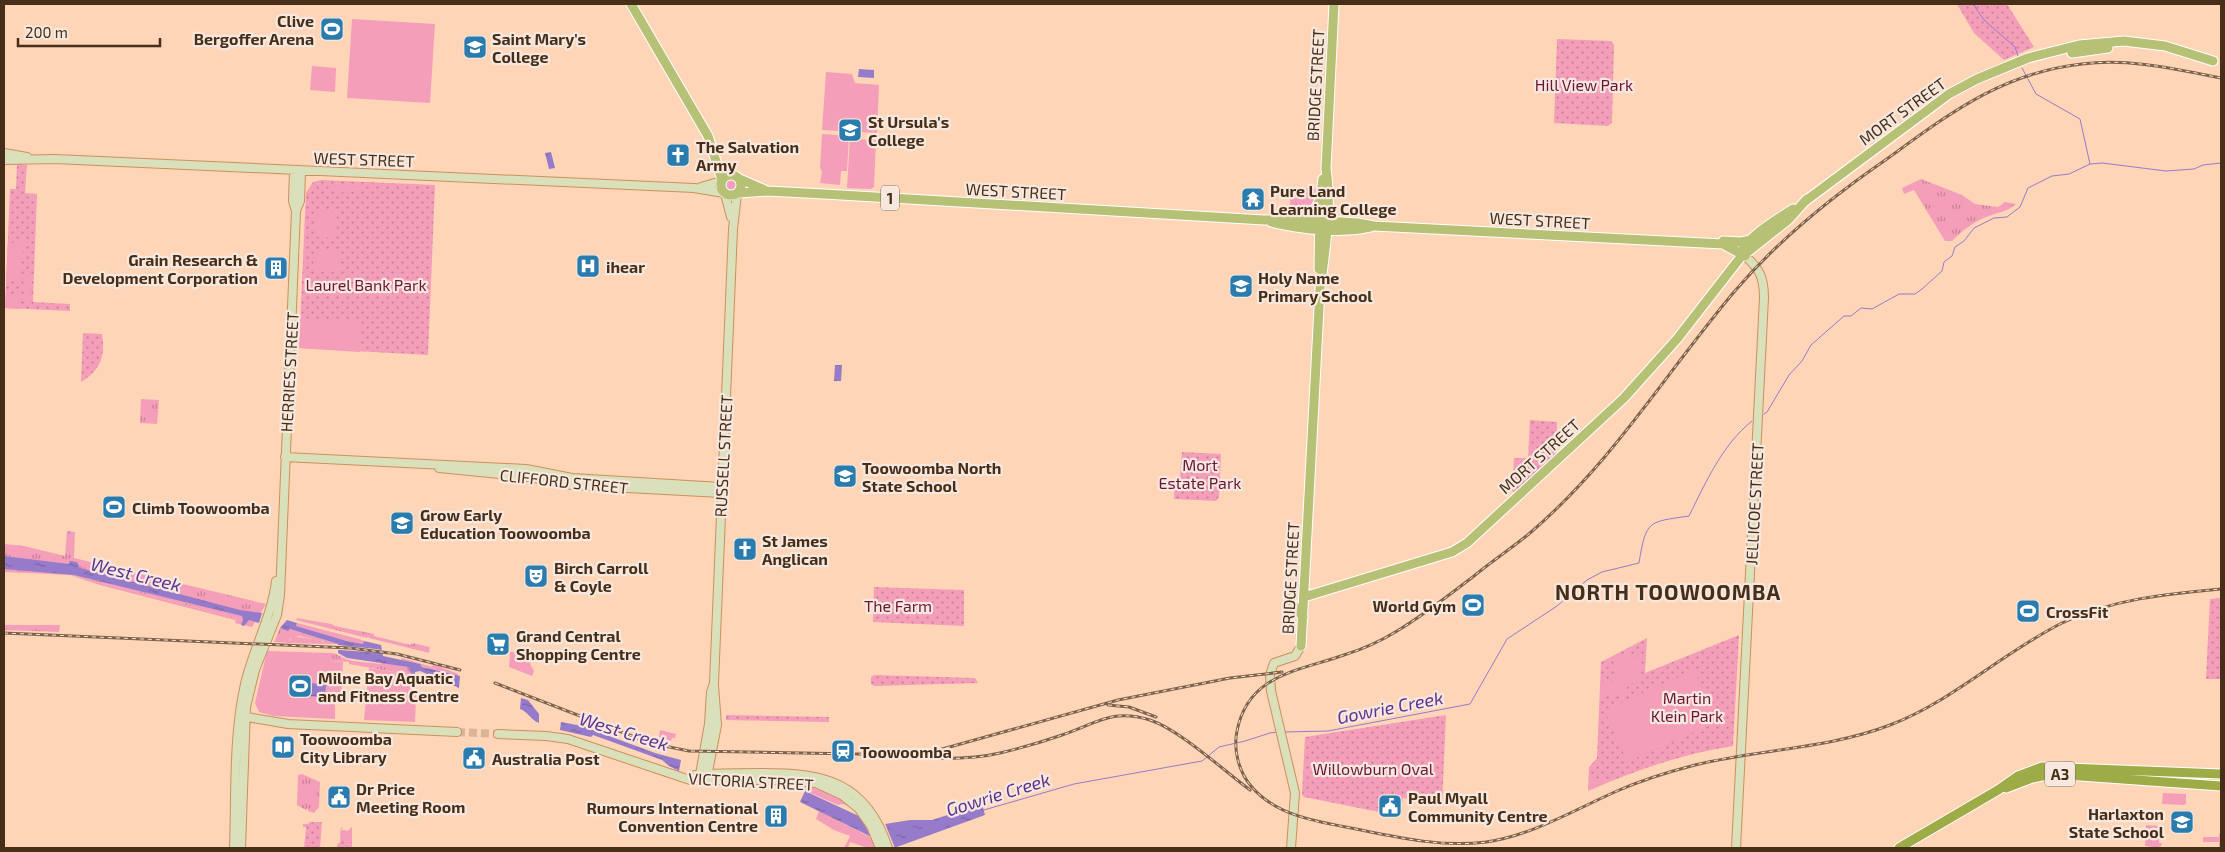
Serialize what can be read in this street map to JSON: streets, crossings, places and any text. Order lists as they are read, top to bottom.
{
  "streets": {
    "highway": ["A3"],
    "main road": [
      "BRIDGE STREET",
      "MORT STREET",
      "WEST STREET",
      "1",
      "HERRIES STREET",
      "RUSSELL STREET",
      "CLIFFORD STREET",
      "JELLICOE STREET",
      "VICTORIA STREET"
    ]
  },
  "crossings": [
    ["BRIDGE STREET", "MORT STREET"],
    ["BRIDGE STREET", "WEST STREET"],
    ["MORT STREET", "WEST STREET"],
    ["MORT STREET", "JELLICOE STREET"],
    ["WEST STREET", "1"],
    ["WEST STREET", "HERRIES STREET"],
    ["WEST STREET", "RUSSELL STREET"],
    ["WEST STREET", "JELLICOE STREET"],
    ["1", "RUSSELL STREET"],
    ["HERRIES STREET", "CLIFFORD STREET"],
    ["RUSSELL STREET", "CLIFFORD STREET"],
    ["RUSSELL STREET", "VICTORIA STREET"]
  ],
  "districts": ["NORTH TOOWOOMBA"],
  "water": ["West Creek", "Gowrie Creek"],
  "parks": [
    "Hill View Park",
    "Laurel Bank Park",
    "Mort Estate Park",
    "The Farm",
    "Martin Klein Park",
    "Willowburn Oval"
  ],
  "places": {
    "sports": [
      "Clive Bergoffer Arena",
      "Climb Toowoomba",
      "World Gym",
      "CrossFit",
      "Milne Bay Aquatic and Fitness Centre"
    ],
    "school or university": [
      "Saint Mary's College",
      "St Ursula's College",
      "Holy Name Primary School",
      "Toowoomba North State School",
      "Grow Early Education Toowoomba",
      "Harlaxton State School"
    ],
    "church": ["The Salvation Army", "St James Anglican"],
    "temple": ["Pure Land Learning College"],
    "hospital": ["ihear"],
    "building": ["Grain Research & Development Corporation", "Rumours International Convention Centre"],
    "theatre": ["Birch Carroll & Coyle"],
    "supermarket": ["Grand Central Shopping Centre"],
    "library": ["Toowoomba City Library"],
    "station": ["Toowoomba"],
    "public building": ["Australia Post", "Dr Price Meeting Room", "Paul Myall Community Centre"]
  },
  "scale_bar": "200 m"
}
